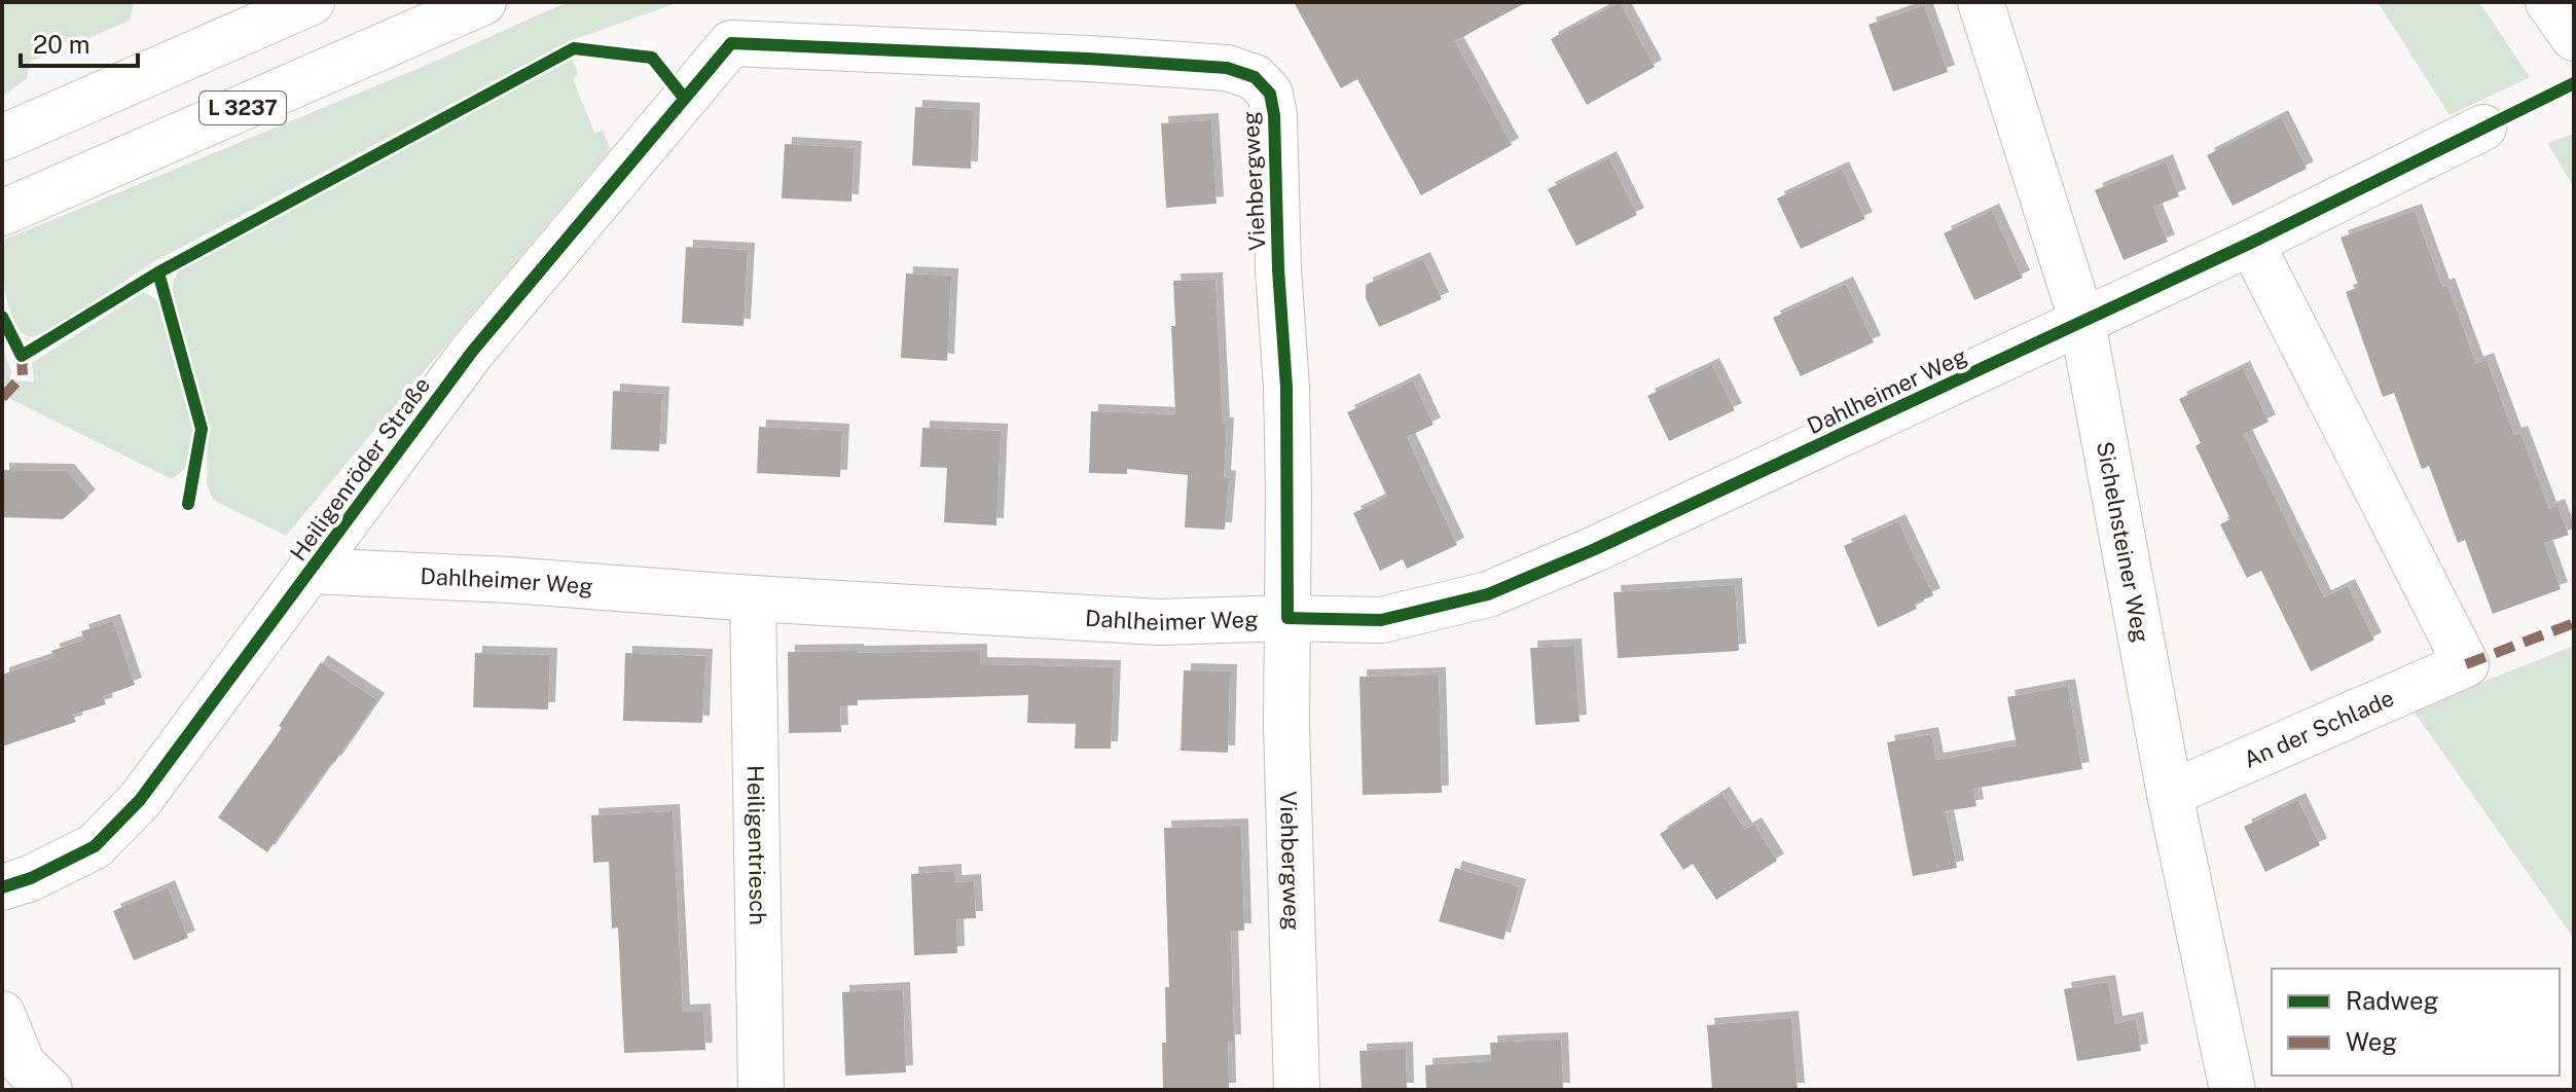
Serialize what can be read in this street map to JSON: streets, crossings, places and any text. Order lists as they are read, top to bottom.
{
  "streets": {
    "main road": [
      "L 3237",
      "Viehbergweg",
      "Dahlheimer Weg",
      "Heiligenröder Straße",
      "Sichelnsteiner Weg",
      "An der Schlade",
      "Heiligentriesch"
    ]
  },
  "crossings": [
    ["Viehbergweg", "Dahlheimer Weg"],
    ["Viehbergweg", "Heiligenröder Straße"],
    ["Dahlheimer Weg", "Heiligenröder Straße"],
    ["Dahlheimer Weg", "Sichelnsteiner Weg"],
    ["Dahlheimer Weg", "An der Schlade"],
    ["Dahlheimer Weg", "Heiligentriesch"],
    ["Sichelnsteiner Weg", "An der Schlade"]
  ],
  "legend": ["Radweg", "Weg"],
  "scale_bar": "20 m"
}
